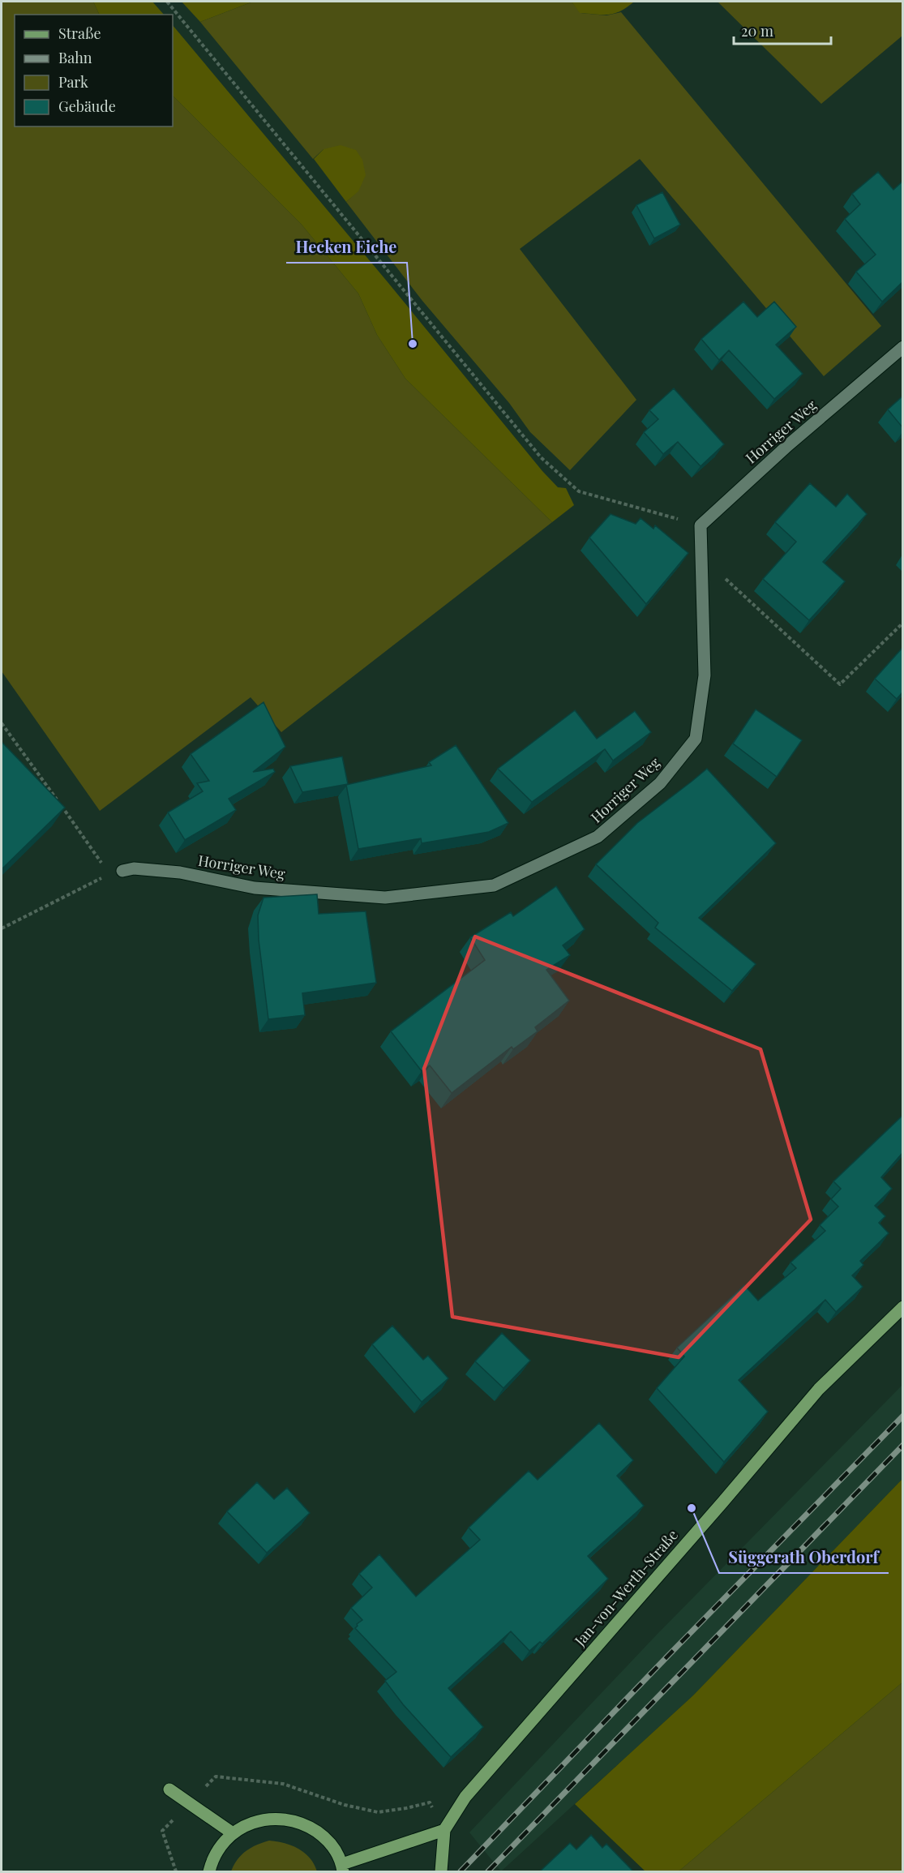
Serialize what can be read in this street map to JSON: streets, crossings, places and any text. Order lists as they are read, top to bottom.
{
  "streets": {
    "main road": ["Jan-von-Werth-Straße"],
    "street": ["Horriger Weg"]
  },
  "places": ["Hecken Eiche", "Süggerath Oberdorf"],
  "legend": [
    "Straße",
    "Bahn",
    "Park",
    "Gebäude"
  ],
  "scale_bar": "20 m"
}
